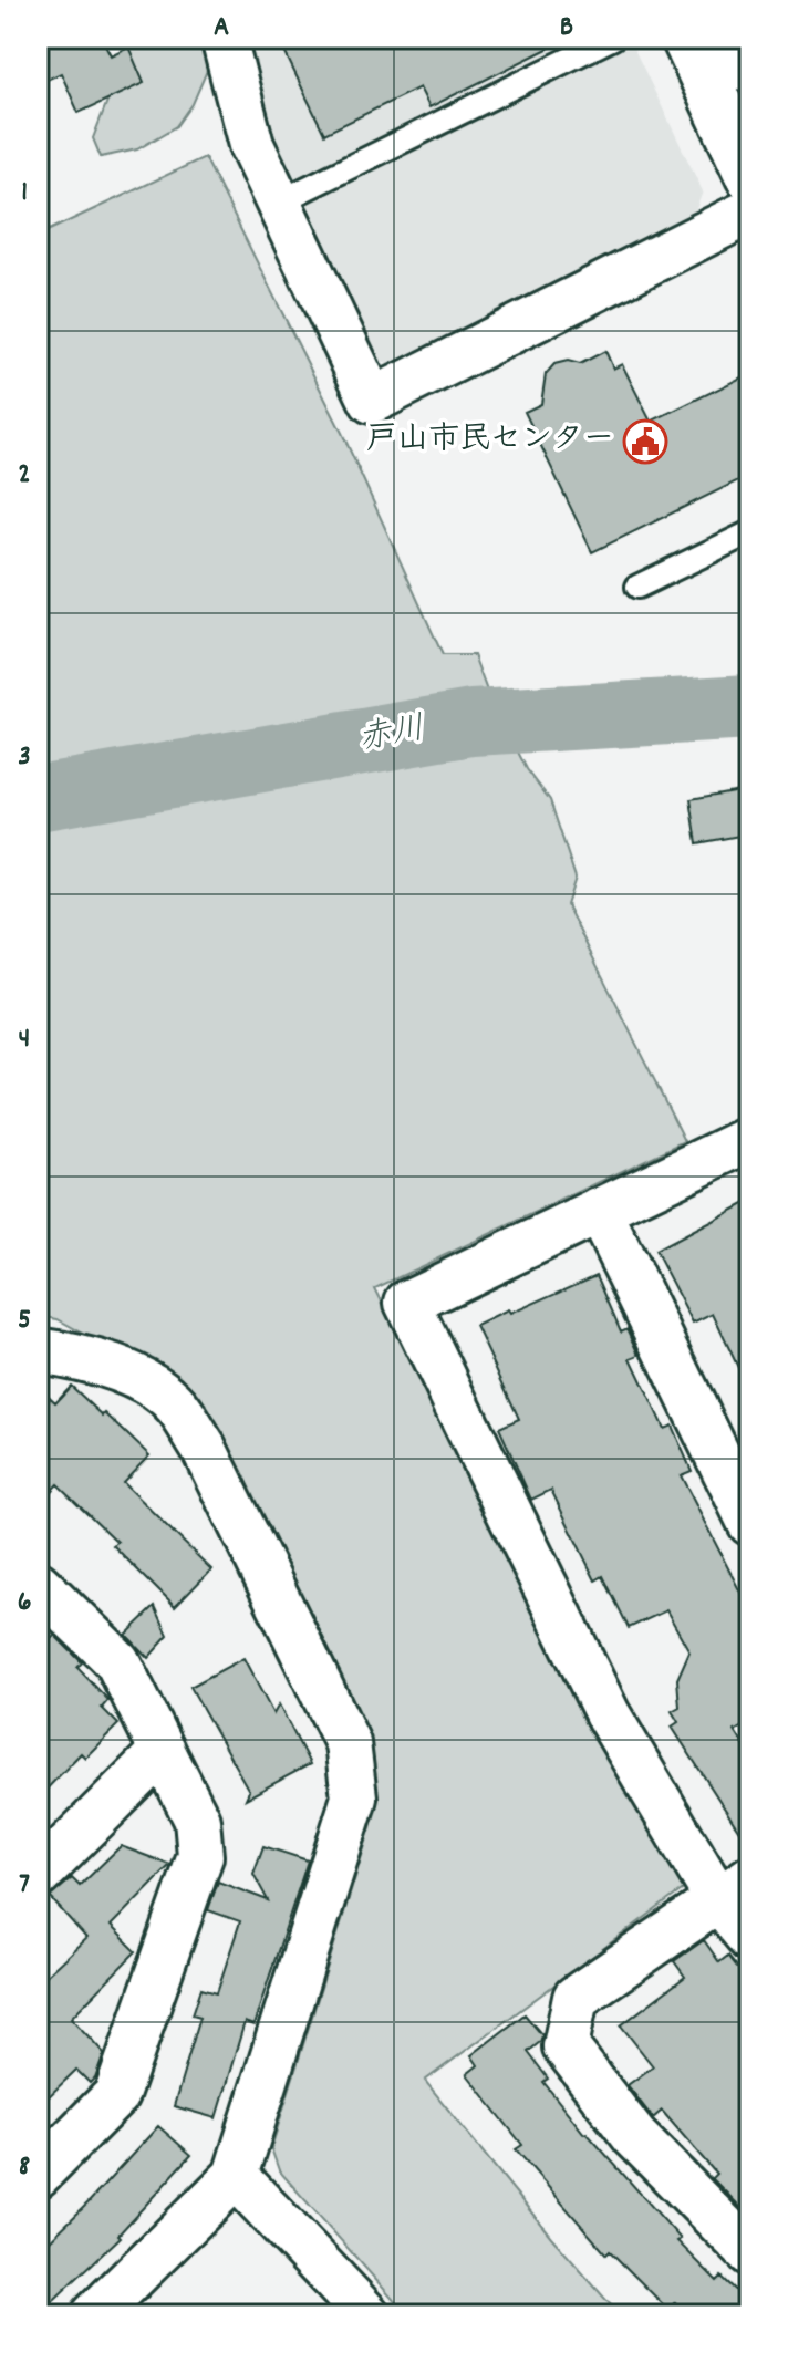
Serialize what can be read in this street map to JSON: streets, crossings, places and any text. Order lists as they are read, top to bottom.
{
  "water": ["赤川"],
  "places": {
    "public building": ["戸山市民センター"]
  },
  "grid": {
    "columns": ["A", "B"],
    "rows": [
      "1",
      "2",
      "3",
      "4",
      "5",
      "6",
      "7",
      "8"
    ]
  }
}
